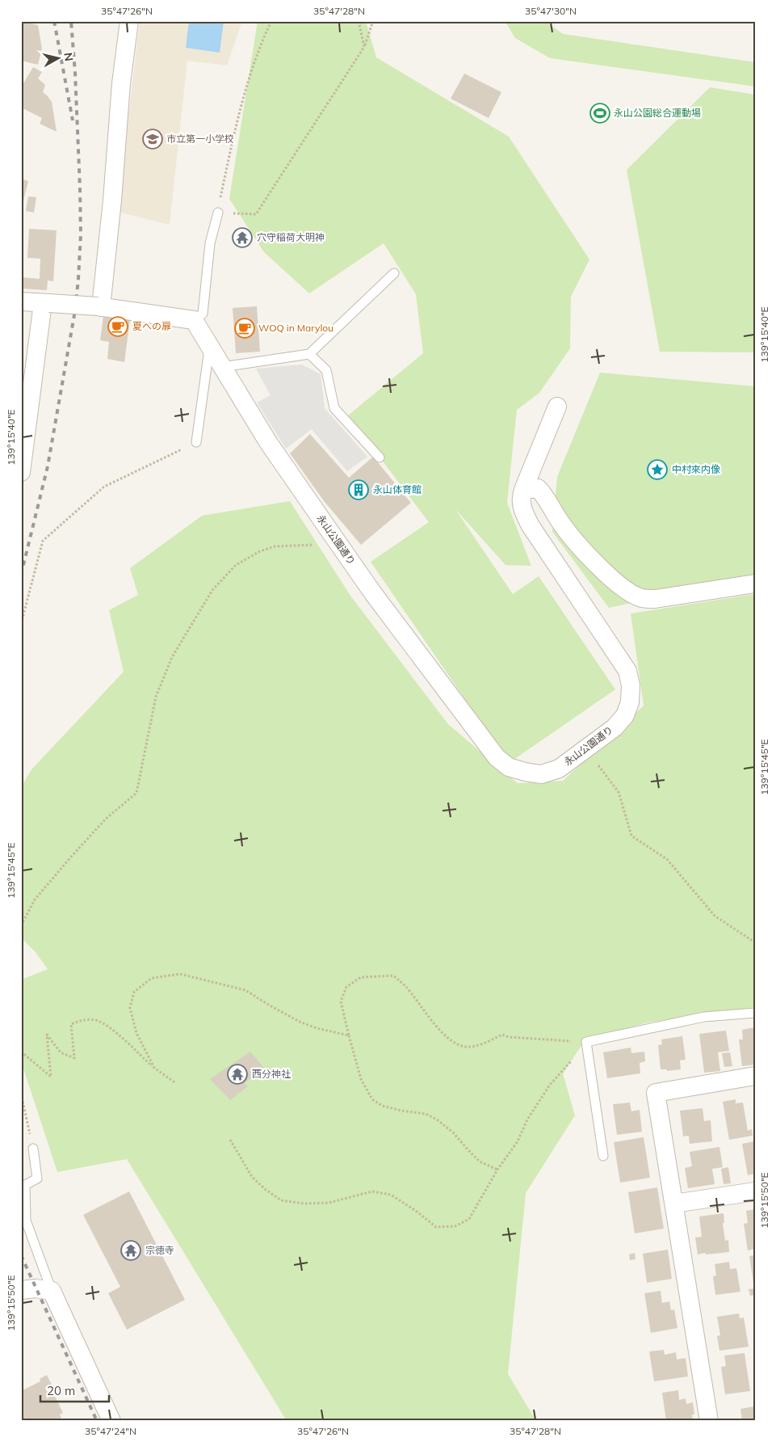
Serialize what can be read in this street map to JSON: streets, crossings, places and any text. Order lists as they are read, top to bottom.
{
  "streets": {
    "street": ["永山公園通り"]
  },
  "places": {
    "sports": ["永山公園総合運動場"],
    "school or university": ["市立第一小学校"],
    "temple": ["穴守稲荷大明神", "西分神社", "宗徳寺"],
    "cafe": ["夏への扉", "WOQ in Marylou"],
    "place": ["中村來内像"],
    "building": ["永山体育館"]
  },
  "scale_bar": "20 m",
  "north": "right",
  "coordinates": [
    "35°47'26\"N",
    "35°47'28\"N",
    "35°47'30\"N",
    "139°15'40\"E",
    "139°15'45\"E",
    "139°15'50\"E",
    "35°47'24\"N"
  ]
}
